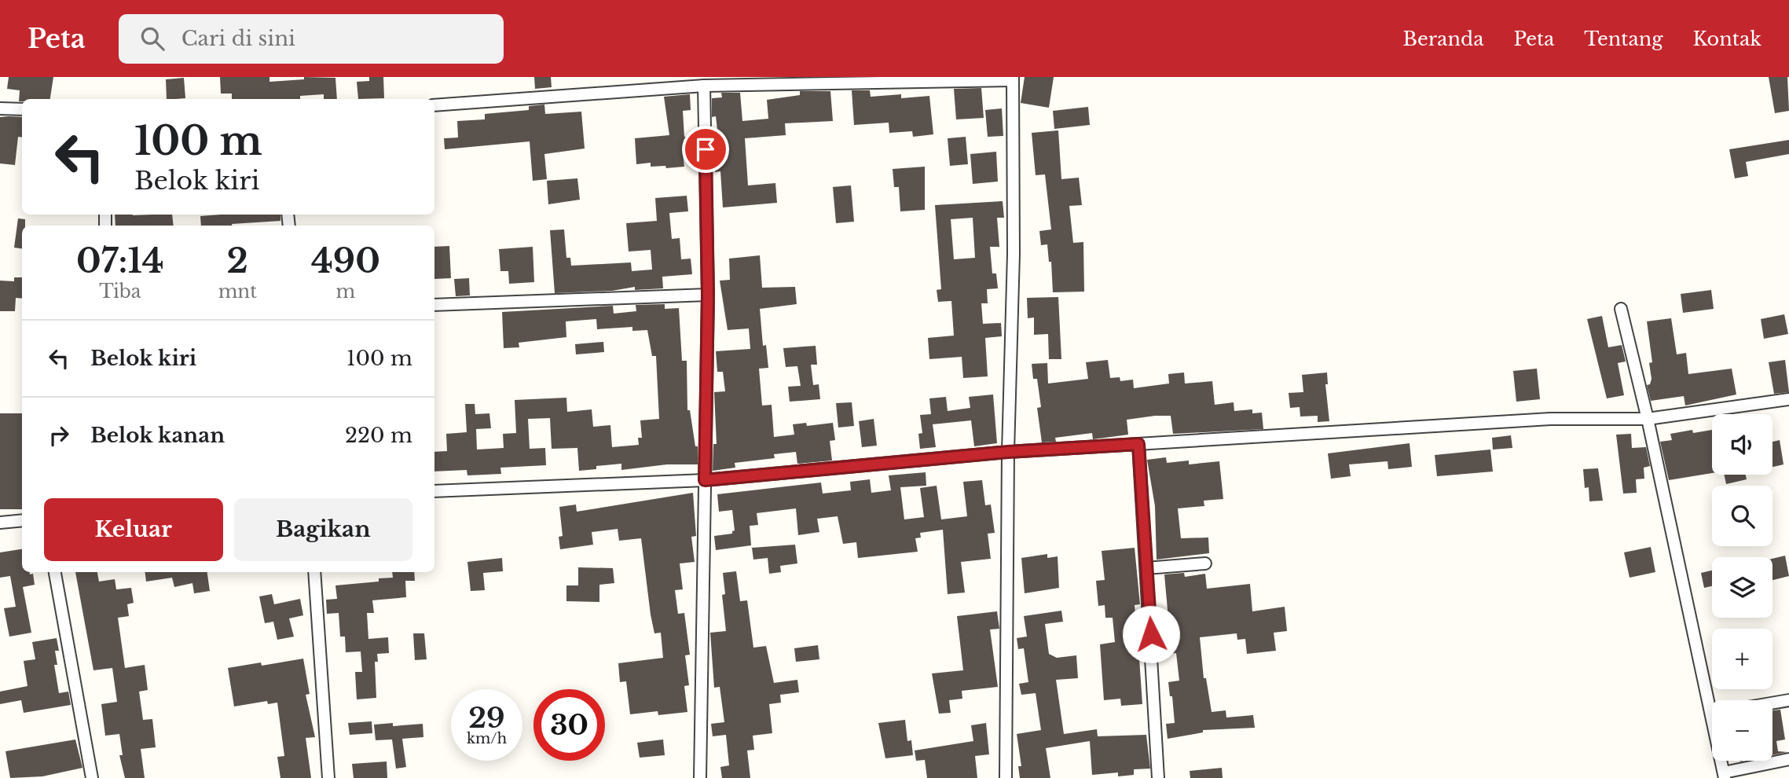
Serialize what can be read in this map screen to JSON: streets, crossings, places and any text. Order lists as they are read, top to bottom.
{
  "page": {
    "header": "Peta",
    "search": "Cari di sini",
    "nav": [
      "Beranda",
      "Peta",
      "Tentang",
      "Kontak"
    ],
    "turn": ["100 m", "Belok kiri"],
    "eta": [
      "07:14",
      "Tiba",
      "2",
      "mnt",
      "490",
      "m"
    ],
    "list": [
      {
        "name": "Belok kiri",
        "value": "100 m"
      },
      {
        "name": "Belok kanan",
        "value": "220 m"
      }
    ],
    "map_buttons": ["+", "−"],
    "buttons": ["Keluar", "Bagikan"],
    "speed": "29 km/h",
    "limit": "30"
  }
}
